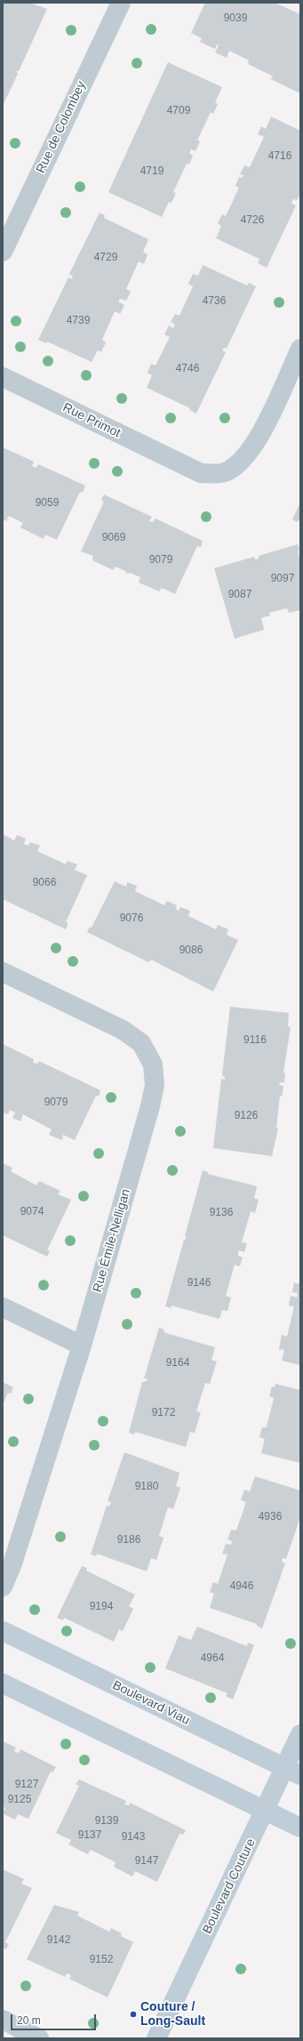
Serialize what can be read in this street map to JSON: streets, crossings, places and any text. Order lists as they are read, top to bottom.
{
  "streets": {
    "main road": ["Boulevard Viau", "Boulevard Couture"],
    "street": ["Rue de Colombey", "Rue Primot", "Rue Émile-Nelligan"]
  },
  "crossings": [
    ["Boulevard Viau", "Boulevard Couture"]
  ],
  "places": ["Couture / Long-Sault"],
  "house_numbers": [
    "9039",
    "4709",
    "4716",
    "4719",
    "4726",
    "4729",
    "4736",
    "4739",
    "4746",
    "9059",
    "9069",
    "9079",
    "9097",
    "9087",
    "9066",
    "9076",
    "9086",
    "9116",
    "9079",
    "9126",
    "9074",
    "9136",
    "9146",
    "9164",
    "9172",
    "9180",
    "4936",
    "9186",
    "4946",
    "9194",
    "4964",
    "9127",
    "9125",
    "9139",
    "9137",
    "9143",
    "9147",
    "9142",
    "9152"
  ],
  "scale_bar": "20 m"
}
